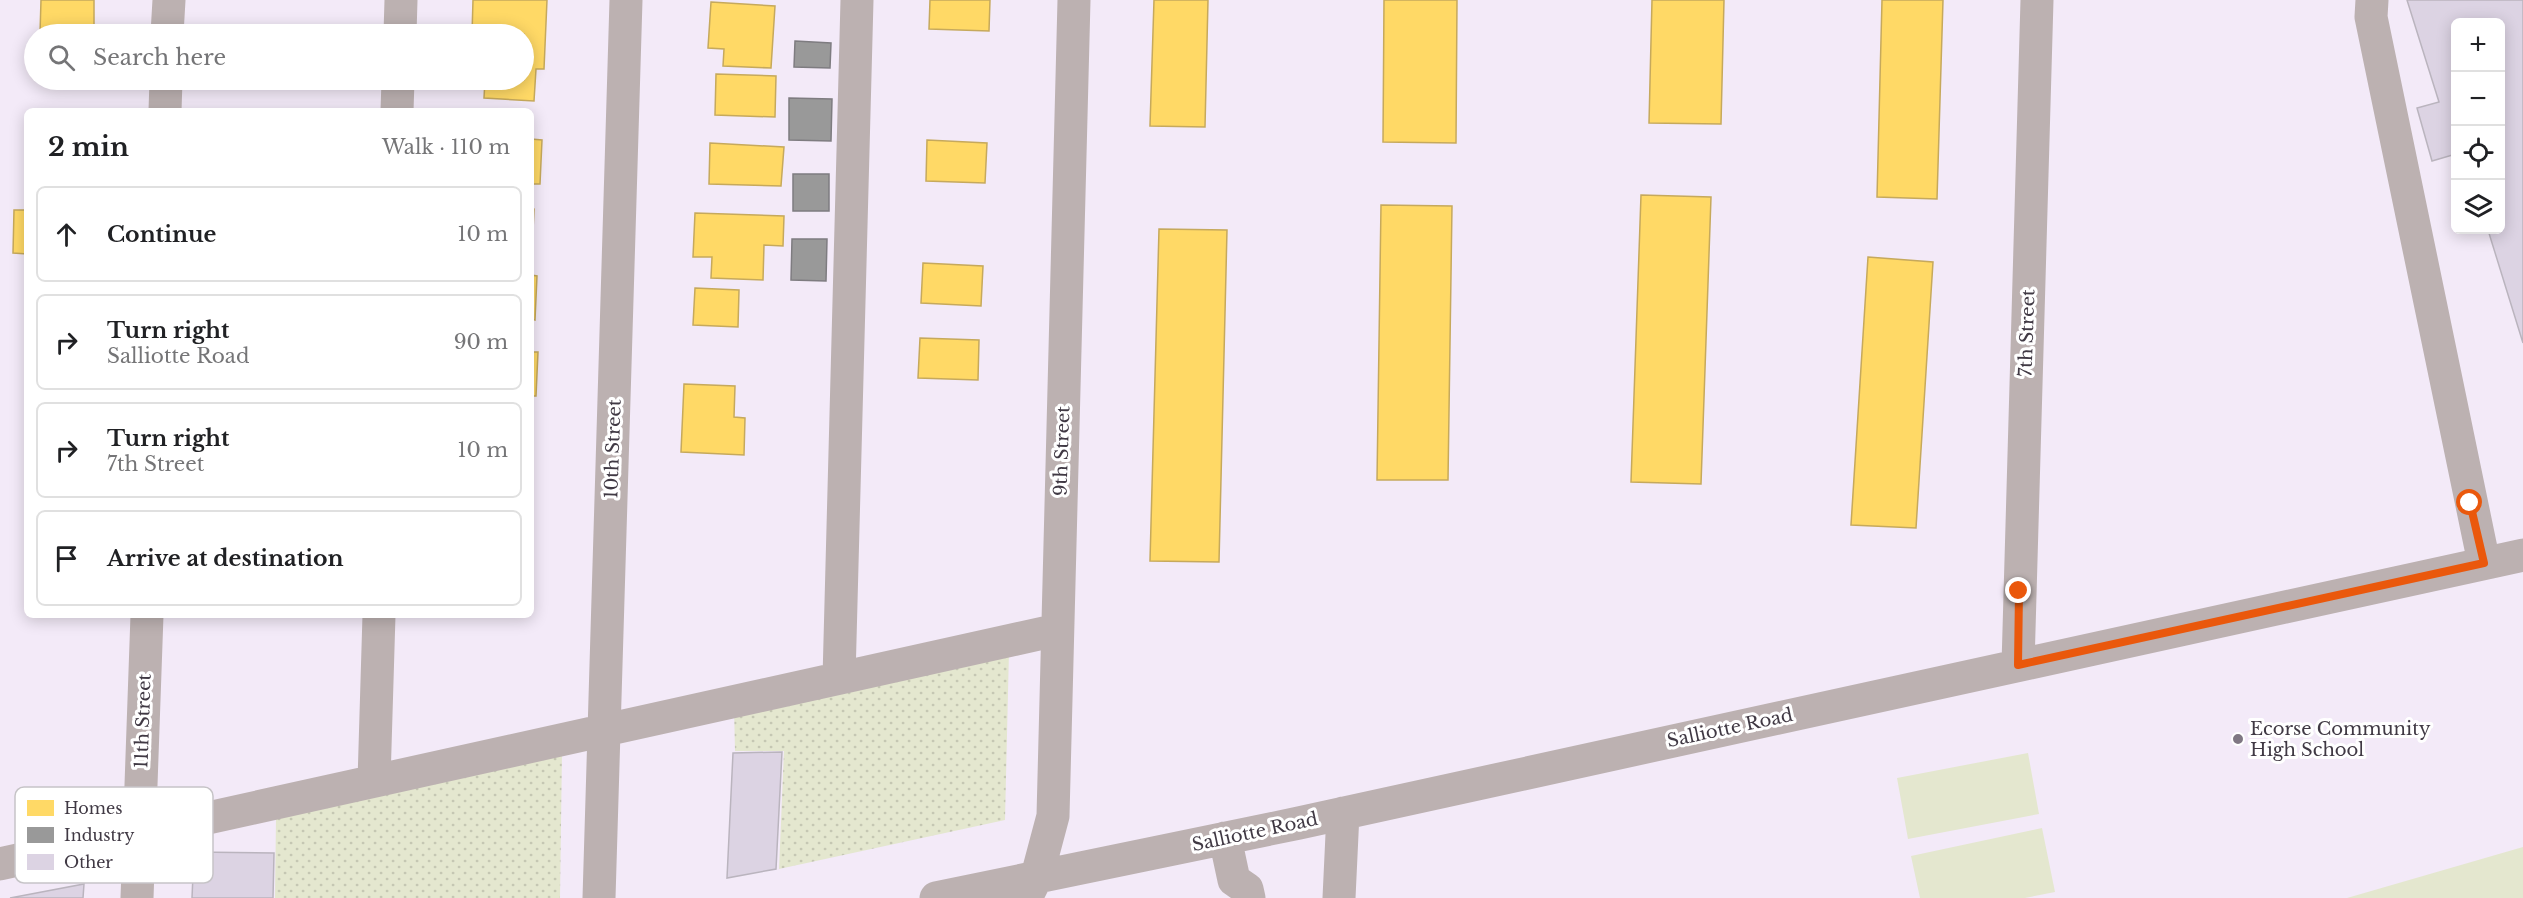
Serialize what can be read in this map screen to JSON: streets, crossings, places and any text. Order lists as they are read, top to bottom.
{
  "streets": {
    "street": [
      "7th Street",
      "10th Street",
      "9th Street",
      "11th Street",
      "Salliotte Road"
    ]
  },
  "crossings": [
    ["7th Street", "Salliotte Road"],
    ["9th Street", "Salliotte Road"]
  ],
  "places": ["Ecorse Community High School"],
  "legend": ["Homes", "Industry", "Other"],
  "page": {
    "map_buttons": ["+", "−"],
    "search": "Search here",
    "heading": ["2 min", "Walk · 110 m"],
    "list": [
      ["Continue", "10 m"],
      ["Turn right", "Salliotte Road", "90 m"],
      ["Turn right", "7th Street", "10 m"],
      "Arrive at destination"
    ]
  }
}
